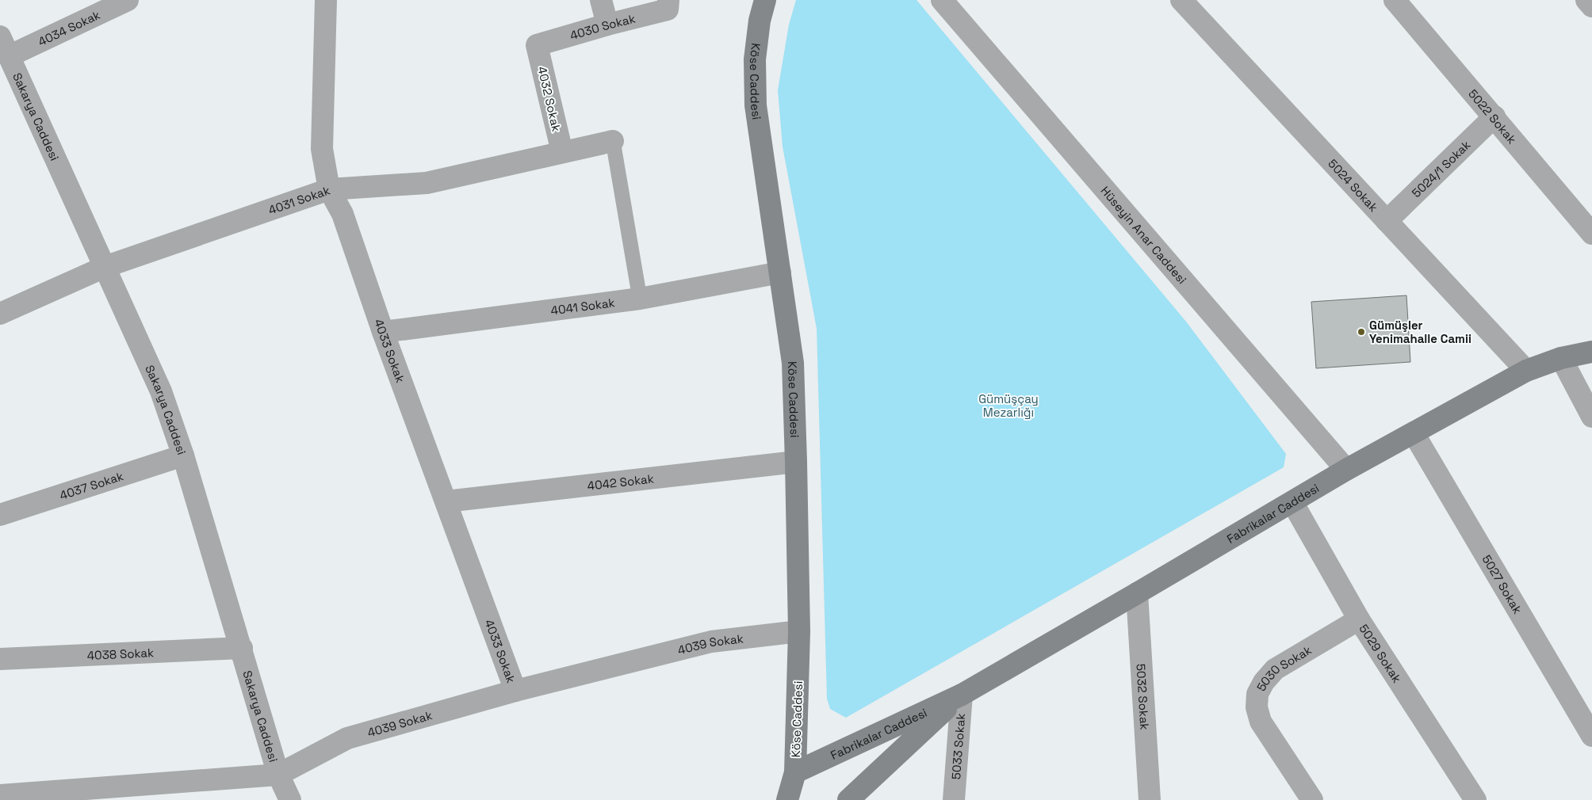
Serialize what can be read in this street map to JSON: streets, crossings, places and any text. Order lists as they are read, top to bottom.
{
  "streets": {
    "street": [
      "4030 Sokak",
      "4034 Sokak",
      "Köse Caddesi",
      "4032 Sokak",
      "5022 Sokak",
      "Sakarya Caddesi",
      "5024/1 Sokak",
      "5024 Sokak",
      "4031 Sokak",
      "Hüseyin Anar Caddesi",
      "4041 Sokak",
      "4033 Sokak",
      "4042 Sokak",
      "4037 Sokak",
      "Fabrikalar Caddesi",
      "5027 Sokak",
      "4039 Sokak",
      "4038 Sokak",
      "5029 Sokak",
      "5030 Sokak",
      "5032 Sokak",
      "5033 Sokak"
    ]
  },
  "crossings": [
    ["4030 Sokak", "4032 Sokak"],
    ["4034 Sokak", "Sakarya Caddesi"],
    ["Köse Caddesi", "4041 Sokak"],
    ["Köse Caddesi", "4042 Sokak"],
    ["Köse Caddesi", "Fabrikalar Caddesi"],
    ["Köse Caddesi", "4039 Sokak"],
    ["4032 Sokak", "4031 Sokak"],
    ["5022 Sokak", "5024/1 Sokak"],
    ["Sakarya Caddesi", "4031 Sokak"],
    ["Sakarya Caddesi", "4037 Sokak"],
    ["Sakarya Caddesi", "4039 Sokak"],
    ["Sakarya Caddesi", "4038 Sokak"],
    ["5024/1 Sokak", "5024 Sokak"],
    ["5024 Sokak", "Fabrikalar Caddesi"],
    ["4031 Sokak", "4033 Sokak"],
    ["Hüseyin Anar Caddesi", "Fabrikalar Caddesi"],
    ["4041 Sokak", "4033 Sokak"],
    ["4033 Sokak", "4042 Sokak"],
    ["4033 Sokak", "4039 Sokak"],
    ["Fabrikalar Caddesi", "5027 Sokak"],
    ["Fabrikalar Caddesi", "5029 Sokak"],
    ["Fabrikalar Caddesi", "5032 Sokak"],
    ["Fabrikalar Caddesi", "5033 Sokak"],
    ["5029 Sokak", "5030 Sokak"]
  ],
  "parks": ["Gümüşçay Mezarlığı"],
  "places": ["Gümüşler Yenimahalle Camii"]
}
